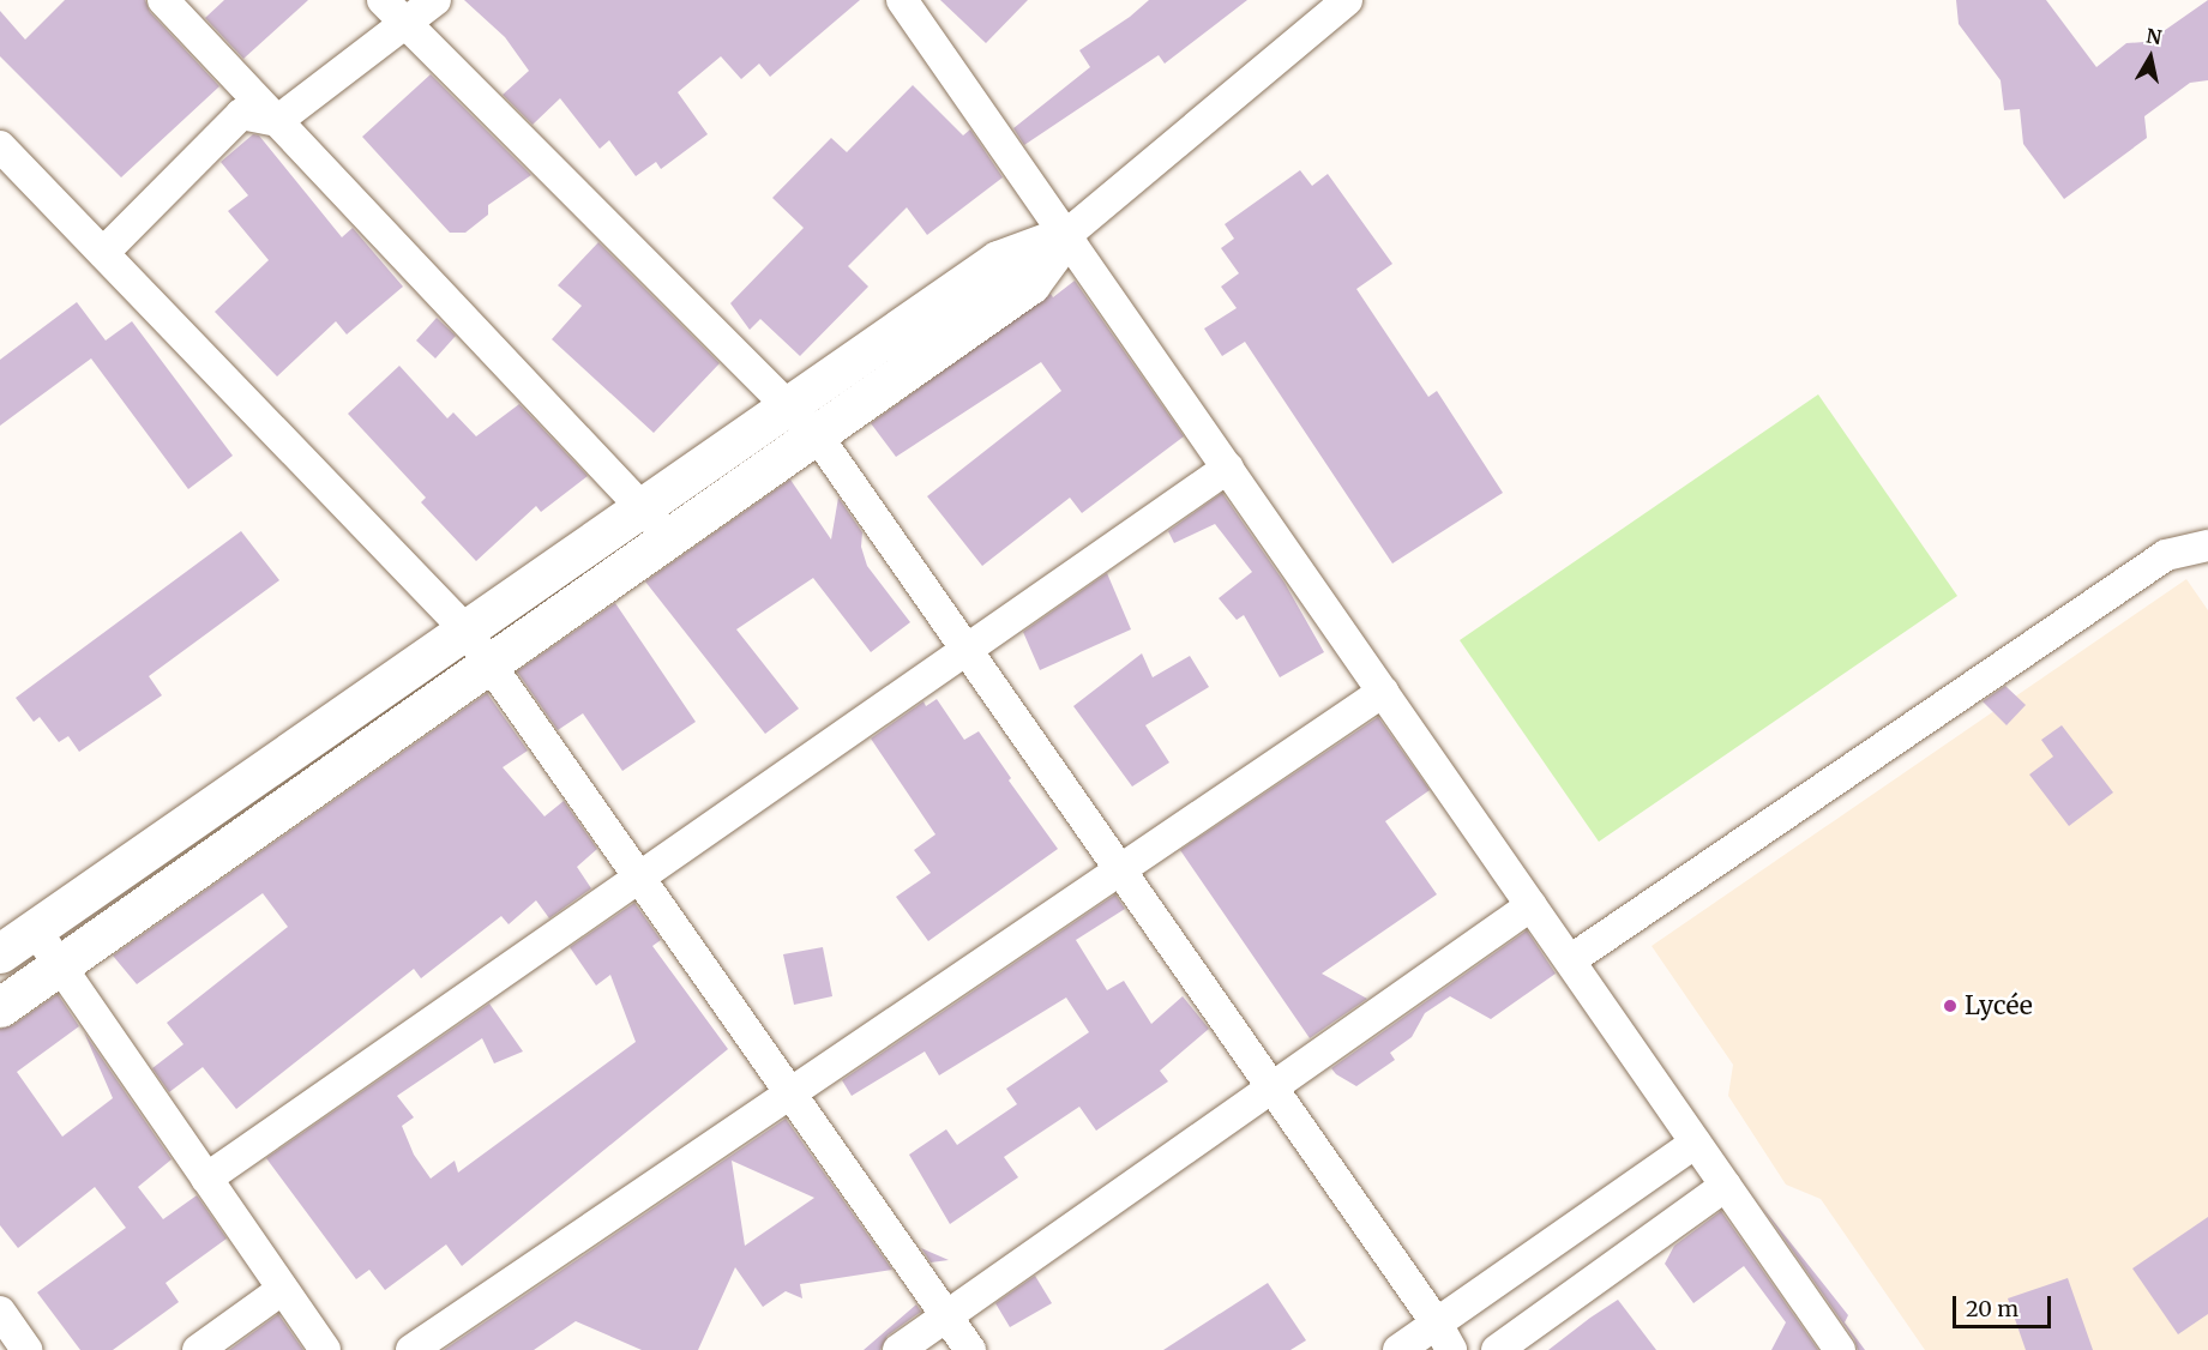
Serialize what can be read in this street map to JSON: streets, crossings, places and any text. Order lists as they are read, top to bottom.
{
  "places": ["Lycée"],
  "scale_bar": "20 m",
  "north": "top"
}
